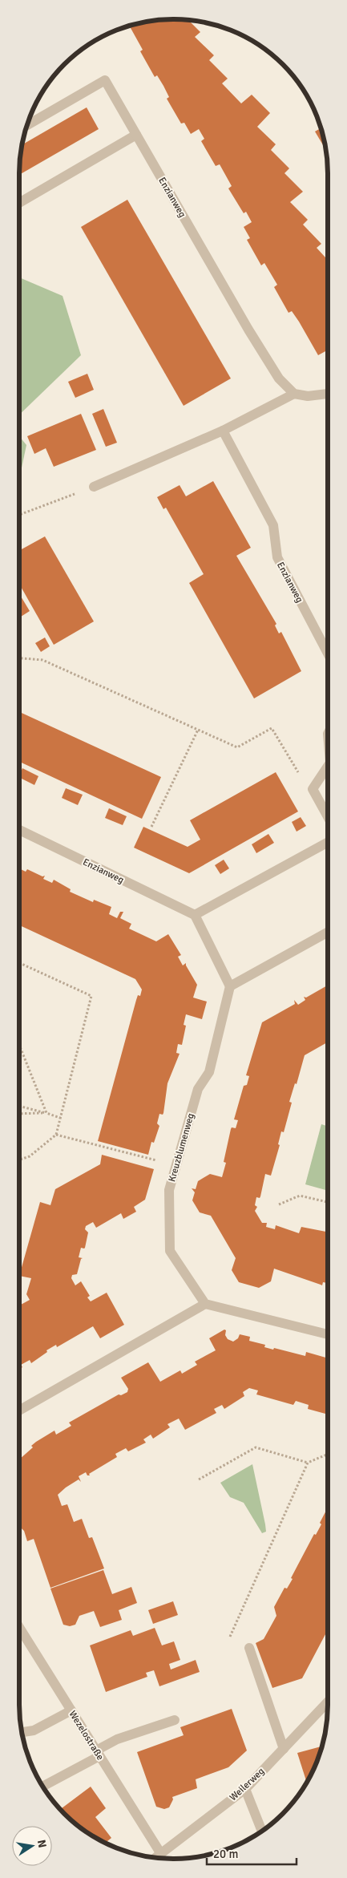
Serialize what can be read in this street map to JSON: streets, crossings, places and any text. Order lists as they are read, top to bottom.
{
  "streets": {
    "street": [
      "Enzianweg",
      "Kreuzblumenweg",
      "Wezelostraße",
      "Weilerweg"
    ]
  },
  "crossings": [
    ["Wezelostraße", "Weilerweg"]
  ],
  "scale_bar": "20 m",
  "north": "right"
}
